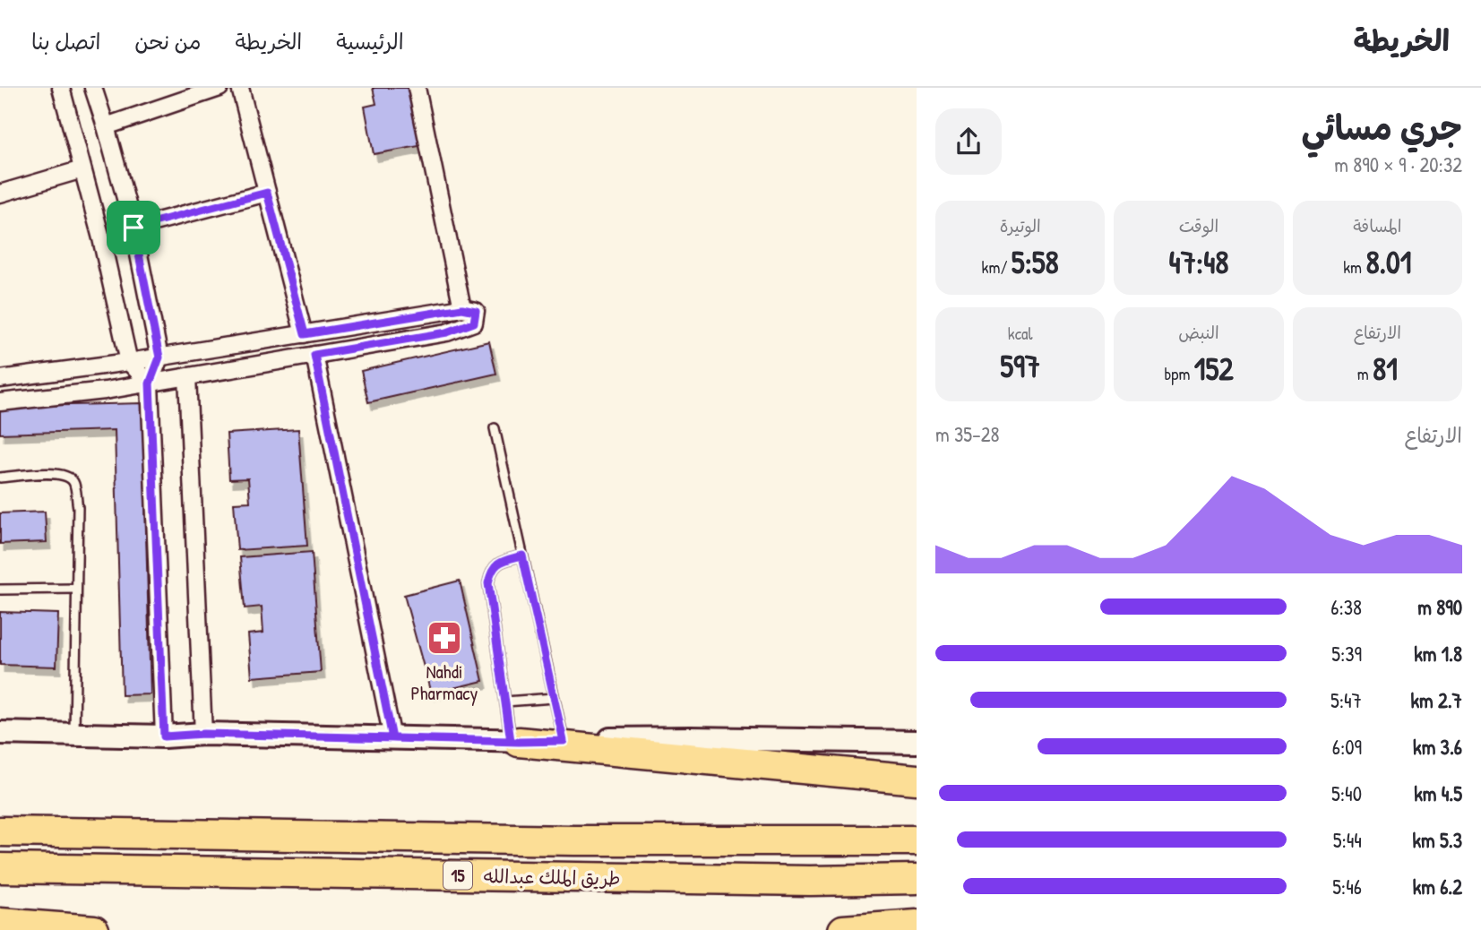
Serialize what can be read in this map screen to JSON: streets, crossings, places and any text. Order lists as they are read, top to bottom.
{
  "streets": {
    "highway": ["15", "طريق الملك عبدالله"]
  },
  "places": {
    "pharmacy": ["Nahdi Pharmacy"]
  },
  "page": {
    "header": "الخريطة",
    "nav": [
      "الرئيسية",
      "الخريطة",
      "من نحن",
      "اتصل بنا"
    ],
    "heading": ["جري مسائي", "20:32 · 9 × 890 m"],
    "stats": [
      ["المسافة", "8.01 km"],
      ["الوقت", "47:48"],
      ["الوتيرة", "5:58 /km"],
      ["الارتفاع", "81 m"],
      ["النبض", "152 bpm"],
      ["kcal", "597"]
    ],
    "chart": ["الارتفاع", "28–35 m"],
    "list": [
      {
        "name": "890 m",
        "note": "6:38"
      },
      {
        "name": "1.8 km",
        "note": "5:39"
      },
      {
        "name": "2.7 km",
        "note": "5:47"
      },
      {
        "name": "3.6 km",
        "note": "6:09"
      },
      {
        "name": "4.5 km",
        "note": "5:40"
      },
      {
        "name": "5.3 km",
        "note": "5:44"
      },
      {
        "name": "6.2 km",
        "note": "5:46"
      }
    ]
  }
}
